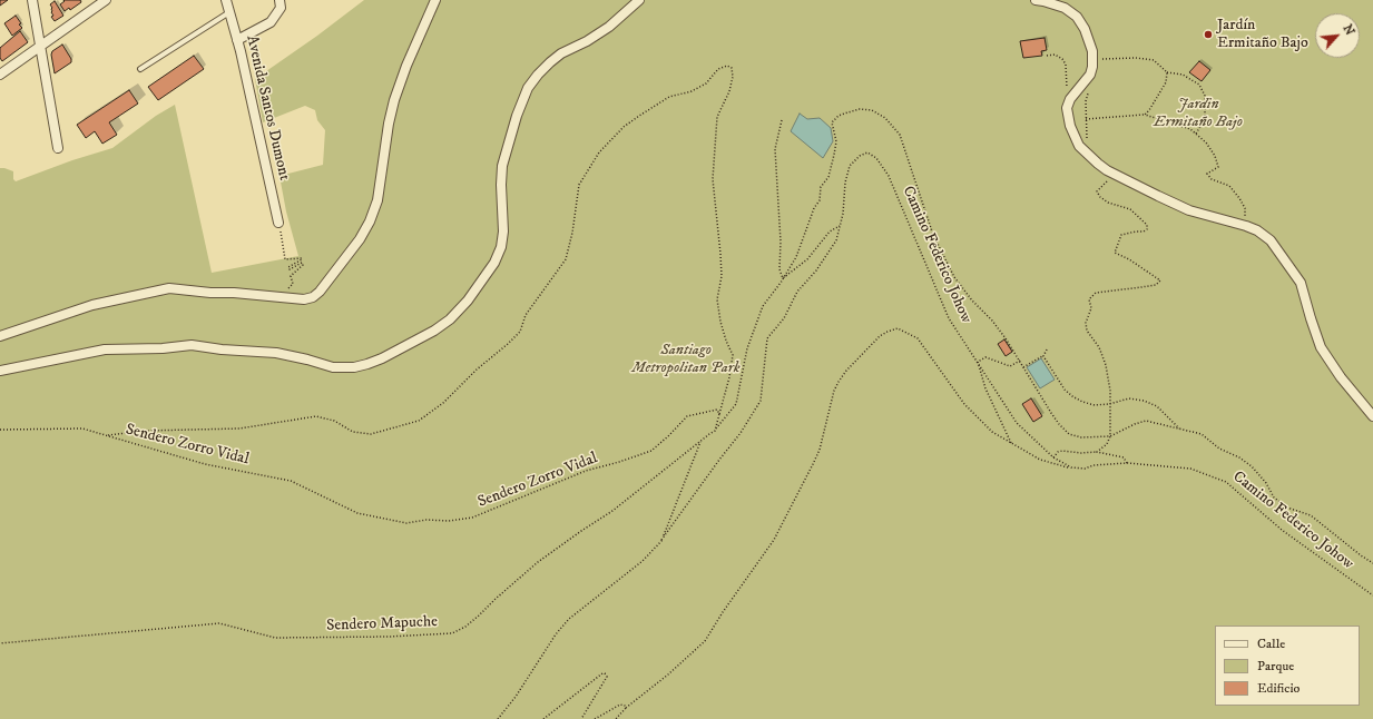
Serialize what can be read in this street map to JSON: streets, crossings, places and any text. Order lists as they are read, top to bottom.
{
  "streets": {
    "street": ["Avenida Santos Dumont"],
    "path": ["Camino Federico Johow", "Sendero Zorro Vidal", "Sendero Mapuche"]
  },
  "parks": ["Jardin Ermitaño Bajo", "Santiago Metropolitan Park"],
  "places": ["Jardín Ermitaño Bajo"],
  "legend": ["Calle", "Parque", "Edificio"],
  "north": "top right"
}
